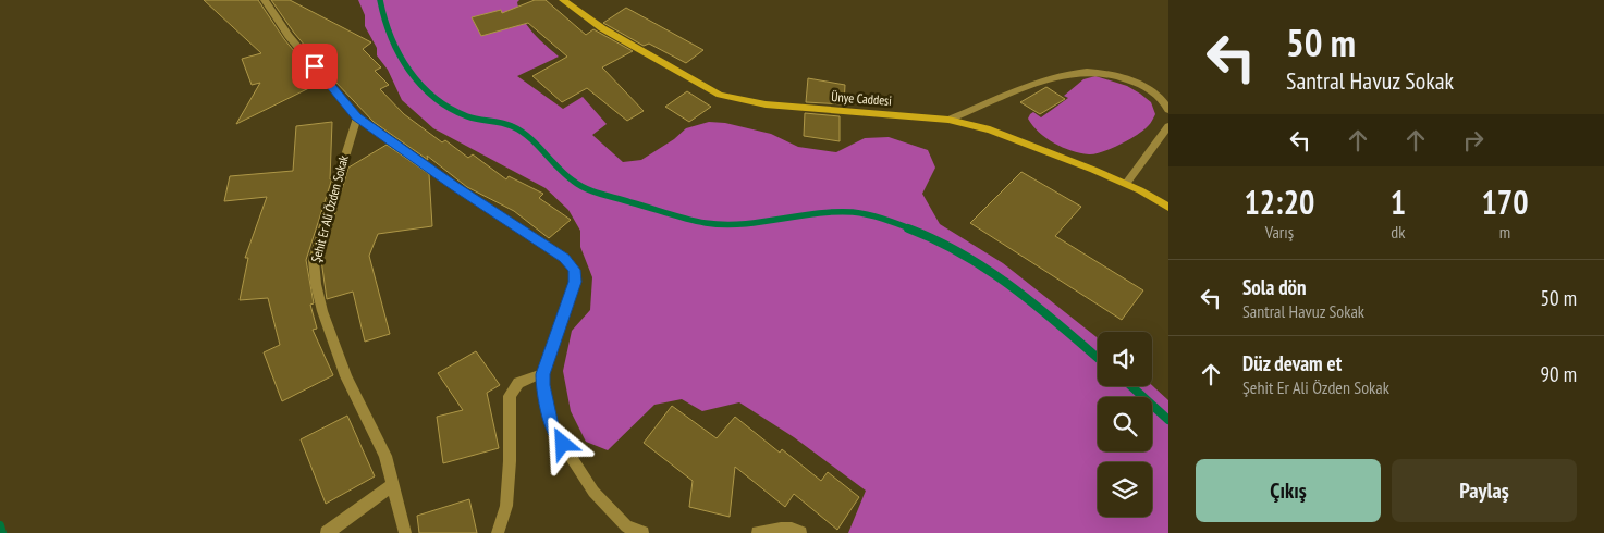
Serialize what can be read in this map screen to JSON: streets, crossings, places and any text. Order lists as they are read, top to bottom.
{
  "streets": {
    "main road": ["Ünye Caddesi"],
    "street": ["Şehit Er Ali Özden Sokak"]
  },
  "page": {
    "turn": ["50 m", "Santral Havuz Sokak"],
    "eta": [
      "12:20",
      "Varış",
      "1",
      "dk",
      "170",
      "m"
    ],
    "list": [
      {
        "name": "Sola dön",
        "note": "Santral Havuz Sokak",
        "value": "50 m"
      },
      {
        "name": "Düz devam et",
        "note": "Şehit Er Ali Özden Sokak",
        "value": "90 m"
      }
    ],
    "buttons": ["Çıkış", "Paylaş"]
  }
}
